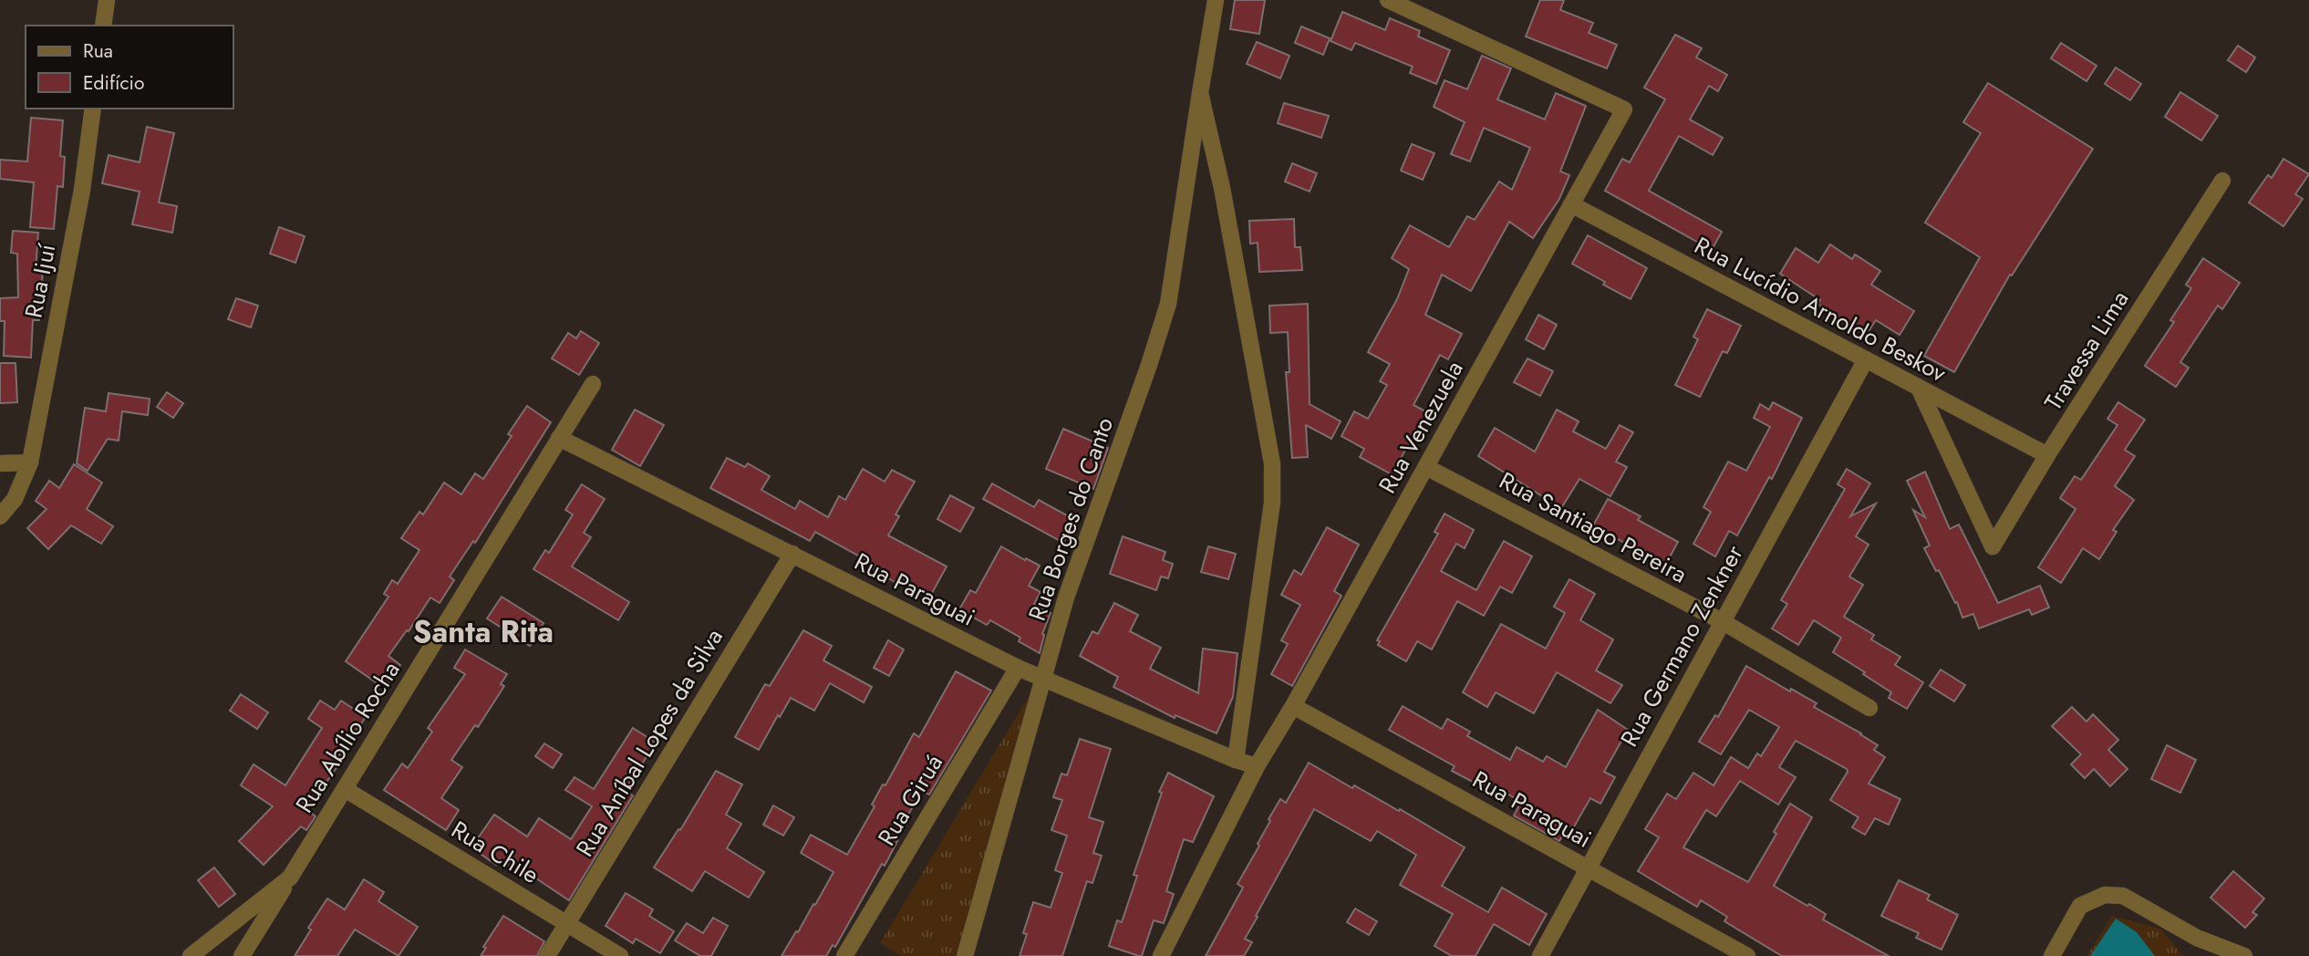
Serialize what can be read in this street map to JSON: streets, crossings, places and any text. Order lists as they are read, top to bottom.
{
  "streets": {
    "street": [
      "Rua Ijuí",
      "Rua Lucídio Arnoldo Beskov",
      "Travessa Lima",
      "Rua Venezuela",
      "Rua Borges do Canto",
      "Rua Santiago Pereira",
      "Rua Paraguai",
      "Rua Germano Zenkner",
      "Rua Abílio Rocha",
      "Rua Aníbal Lopes da Silva",
      "Rua Giruá",
      "Rua Chile"
    ]
  },
  "crossings": [
    ["Rua Lucídio Arnoldo Beskov", "Travessa Lima"],
    ["Rua Lucídio Arnoldo Beskov", "Rua Venezuela"],
    ["Rua Lucídio Arnoldo Beskov", "Rua Germano Zenkner"],
    ["Rua Venezuela", "Rua Santiago Pereira"],
    ["Rua Venezuela", "Rua Paraguai"],
    ["Rua Borges do Canto", "Rua Paraguai"],
    ["Rua Santiago Pereira", "Rua Germano Zenkner"],
    ["Rua Paraguai", "Rua Germano Zenkner"],
    ["Rua Paraguai", "Rua Abílio Rocha"],
    ["Rua Paraguai", "Rua Aníbal Lopes da Silva"],
    ["Rua Paraguai", "Rua Giruá"],
    ["Rua Abílio Rocha", "Rua Chile"],
    ["Rua Aníbal Lopes da Silva", "Rua Chile"]
  ],
  "districts": ["Santa Rita"],
  "legend": ["Rua", "Edifício"]
}
